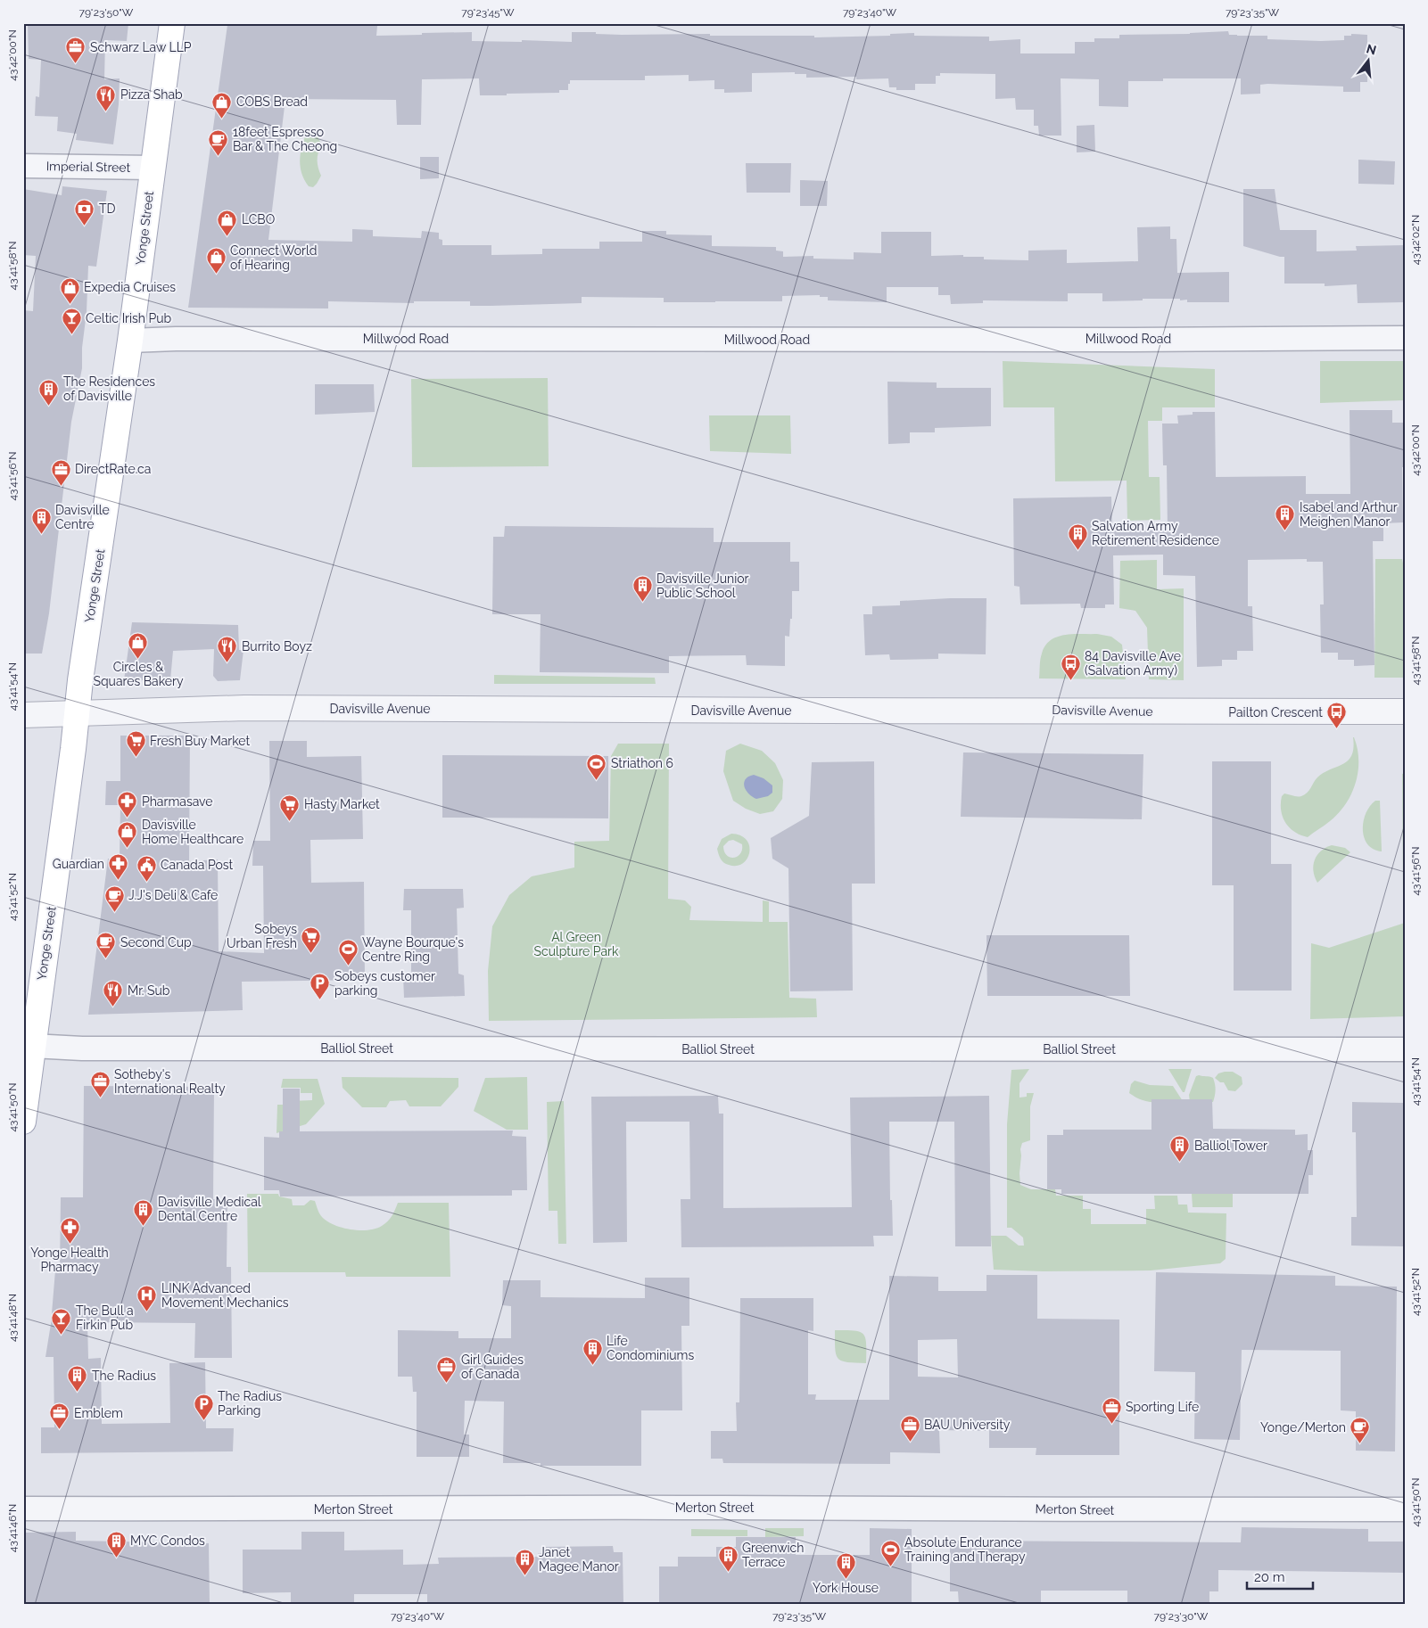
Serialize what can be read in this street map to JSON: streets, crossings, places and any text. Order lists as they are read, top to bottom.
{
  "streets": {
    "main road": ["Yonge Street"],
    "street": [
      "Imperial Street",
      "Millwood Road",
      "Davisville Avenue",
      "Balliol Street",
      "Merton Street"
    ]
  },
  "crossings": [
    ["Imperial Street", "Yonge Street"],
    ["Yonge Street", "Millwood Road"],
    ["Yonge Street", "Davisville Avenue"],
    ["Yonge Street", "Balliol Street"]
  ],
  "parks": ["Al Green Sculpture Park"],
  "places": {
    "office": [
      "Schwarz Law LLP",
      "DirectRate.ca",
      "Sotheby's International Realty",
      "Girl Guides of Canada",
      "Sporting Life",
      "Emblem",
      "BAU University"
    ],
    "restaurant": ["Pizza Shab", "Burrito Boyz", "Mr. Sub"],
    "shop": [
      "COBS Bread",
      "LCBO",
      "Connect World of Hearing",
      "Expedia Cruises",
      "Circles & Squares Bakery",
      "Davisville Home Healthcare"
    ],
    "cafe": [
      "18feet Espresso Bar & The Cheong",
      "J.J's Deli & Cafe",
      "Second Cup",
      "Yonge/Merton"
    ],
    "bank": ["TD"],
    "bar": ["Celtic Irish Pub", "The Bull a Firkin Pub"],
    "building": [
      "The Residences of Davisville",
      "Isabel and Arthur Meighen Manor",
      "Davisville Centre",
      "Salvation Army Retirement Residence",
      "Davisville Junior Public School",
      "Balliol Tower",
      "Davisville Medical Dental Centre",
      "Life Condominiums",
      "The Radius",
      "MYC Condos",
      "Greenwich Terrace",
      "Janet Magee Manor",
      "York House"
    ],
    "bus stop": ["84 Davisville Ave (Salvation Army)", "Pailton Crescent"],
    "supermarket": ["Fresh Buy Market", "Hasty Market", "Sobeys Urban Fresh"],
    "sports": ["Striathon 6", "Wayne Bourque's Centre Ring", "Absolute Endurance Training and Therapy"],
    "pharmacy": ["Pharmasave", "Guardian", "Yonge Health Pharmacy"],
    "public building": ["Canada Post"],
    "parking": ["Sobeys customer parking", "The Radius Parking"],
    "hospital": ["LINK Advanced Movement Mechanics"]
  },
  "scale_bar": "20 m",
  "north": "top",
  "coordinates": [
    "79°23'50\"W",
    "79°23'45\"W",
    "79°23'40\"W",
    "79°23'35\"W",
    "43°42'00\"N",
    "43°42'02\"N",
    "43°41'58\"N",
    "43°41'56\"N",
    "43°41'54\"N",
    "43°41'52\"N",
    "43°41'50\"N",
    "43°41'48\"N",
    "43°41'46\"N",
    "79°23'30\"W"
  ]
}
